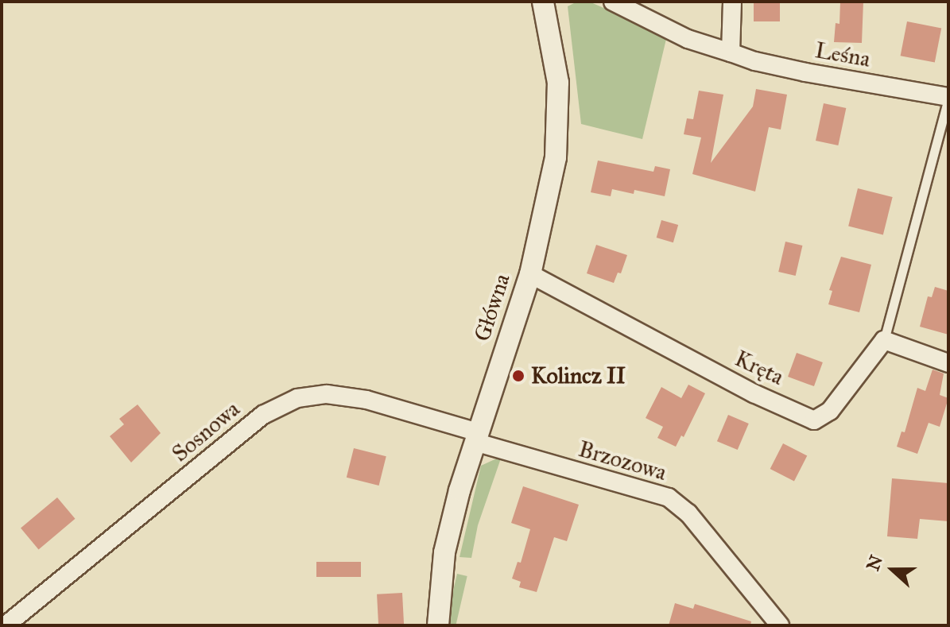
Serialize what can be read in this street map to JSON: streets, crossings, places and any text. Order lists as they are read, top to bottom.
{
  "streets": {
    "street": [
      "Leśna",
      "Główna",
      "Kręta",
      "Sosnowa",
      "Brzozowa"
    ]
  },
  "crossings": [
    ["Główna", "Kręta"],
    ["Główna", "Sosnowa"],
    ["Główna", "Brzozowa"],
    ["Sosnowa", "Brzozowa"]
  ],
  "places": ["Kolincz II"],
  "north": "left"
}
